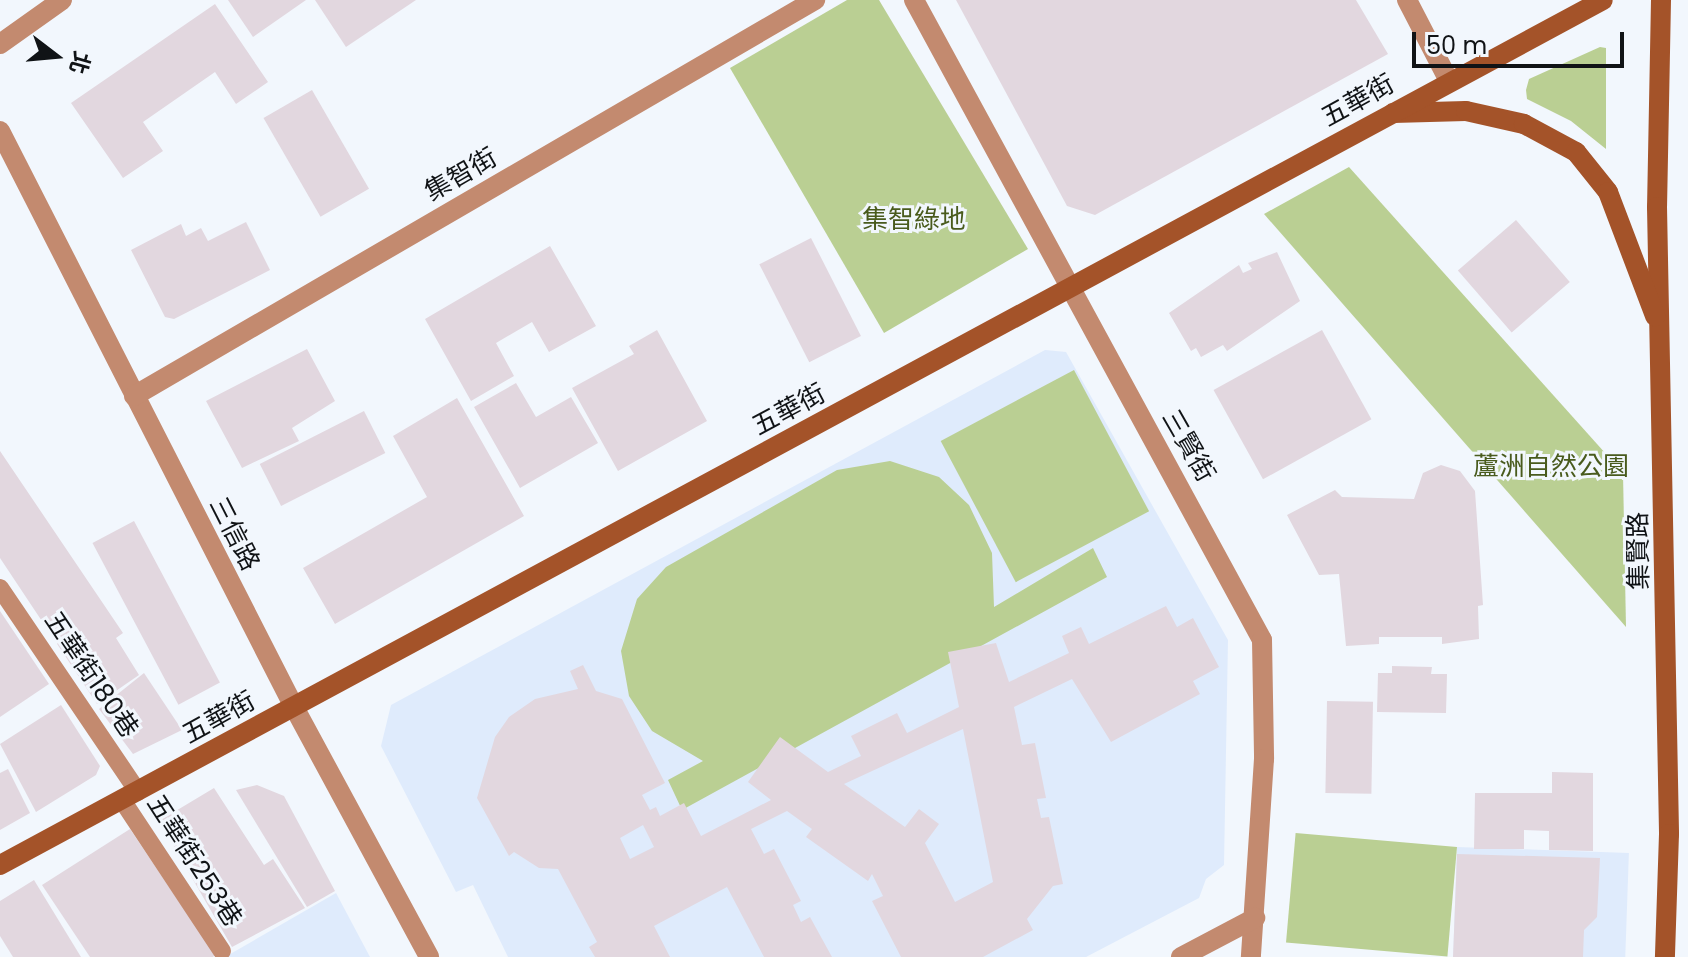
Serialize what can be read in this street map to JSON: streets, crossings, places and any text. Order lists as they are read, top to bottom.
{
  "streets": {
    "street": [
      "五華街",
      "集智街",
      "三賢街",
      "三信路",
      "集賢路"
    ],
    "lane": ["五華街180巷", "五華街253巷"]
  },
  "crossings": [
    ["五華街", "三賢街"],
    ["五華街", "三信路"],
    ["五華街", "五華街180巷"],
    ["五華街", "五華街253巷"],
    ["集智街", "三信路"],
    ["五華街180巷", "五華街253巷"]
  ],
  "parks": ["集智綠地", "蘆洲自然公園"],
  "scale_bar": "50 m",
  "north": "right"
}
